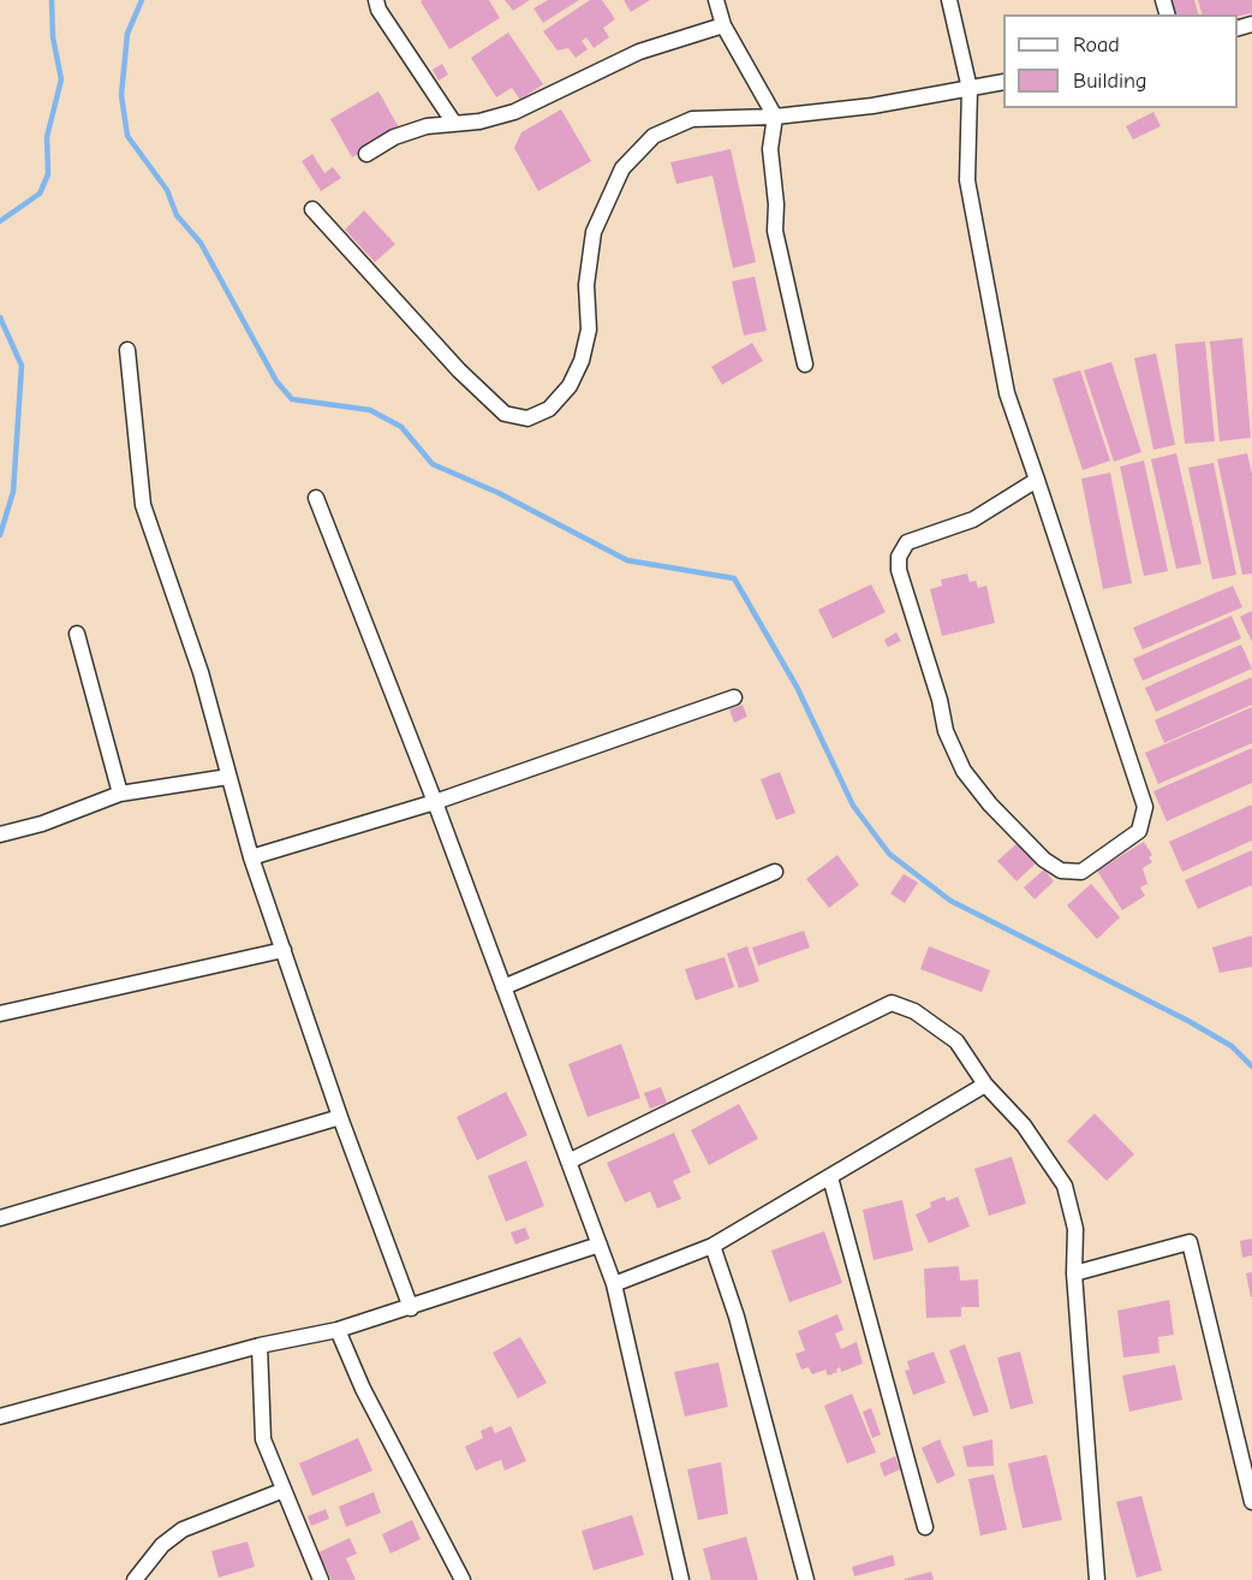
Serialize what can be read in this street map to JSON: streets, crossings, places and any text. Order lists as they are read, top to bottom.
{
  "legend": ["Road", "Building"]
}
